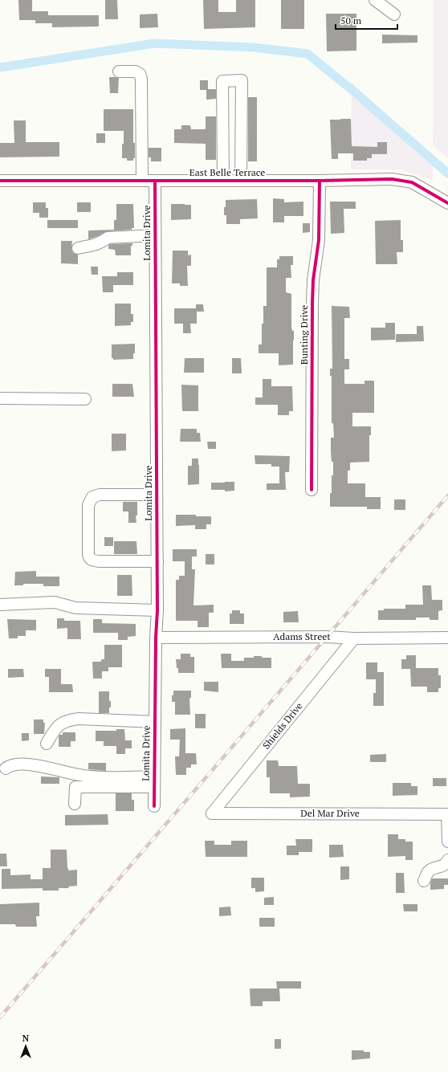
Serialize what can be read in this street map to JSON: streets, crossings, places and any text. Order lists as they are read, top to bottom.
{
  "streets": {
    "street": [
      "East Belle Terrace",
      "Lomita Drive",
      "Bunting Drive",
      "Adams Street",
      "Shields Drive",
      "Del Mar Drive"
    ]
  },
  "crossings": [
    ["East Belle Terrace", "Lomita Drive"],
    ["East Belle Terrace", "Bunting Drive"],
    ["Lomita Drive", "Adams Street"],
    ["Adams Street", "Shields Drive"],
    ["Shields Drive", "Del Mar Drive"]
  ],
  "scale_bar": "50 m",
  "north": "top"
}
